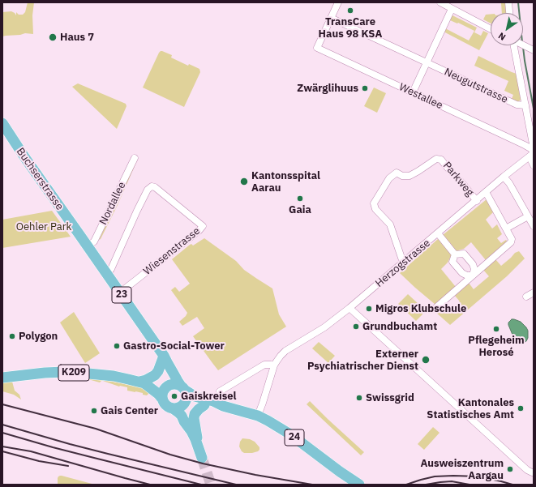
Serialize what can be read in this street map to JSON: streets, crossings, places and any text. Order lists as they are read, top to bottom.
{
  "streets": {
    "main road": [
      "Buchserstrasse",
      "23",
      "K209",
      "24"
    ],
    "street": [
      "Neugutstrasse",
      "Westallee",
      "Parkweg",
      "Nordallee",
      "Wiesenstrasse",
      "Herzogstrasse"
    ]
  },
  "crossings": [
    ["Neugutstrasse", "Westallee"],
    ["Westallee", "Herzogstrasse"],
    ["Buchserstrasse", "Nordallee"],
    ["Buchserstrasse", "Wiesenstrasse"],
    ["Buchserstrasse", "K209"],
    ["Buchserstrasse", "24"],
    ["Parkweg", "Herzogstrasse"],
    ["Herzogstrasse", "24"],
    ["K209", "24"]
  ],
  "parks": ["Oehler Park"],
  "places": [
    "TransCare Haus 98 KSA",
    "Haus 7",
    "Zwärglihuus",
    "Kantonsspital Aarau",
    "Gaia",
    "Migros Klubschule",
    "Grundbuchamt",
    "Pflegeheim Herosé",
    "Polygon",
    "Gastro-Social-Tower",
    "Externer Psychiatrischer Dienst",
    "Gaiskreisel",
    "Swissgrid",
    "Kantonales Statistisches Amt",
    "Gais Center",
    "Ausweiszentrum Aargau"
  ],
  "north": "bottom left"
}
